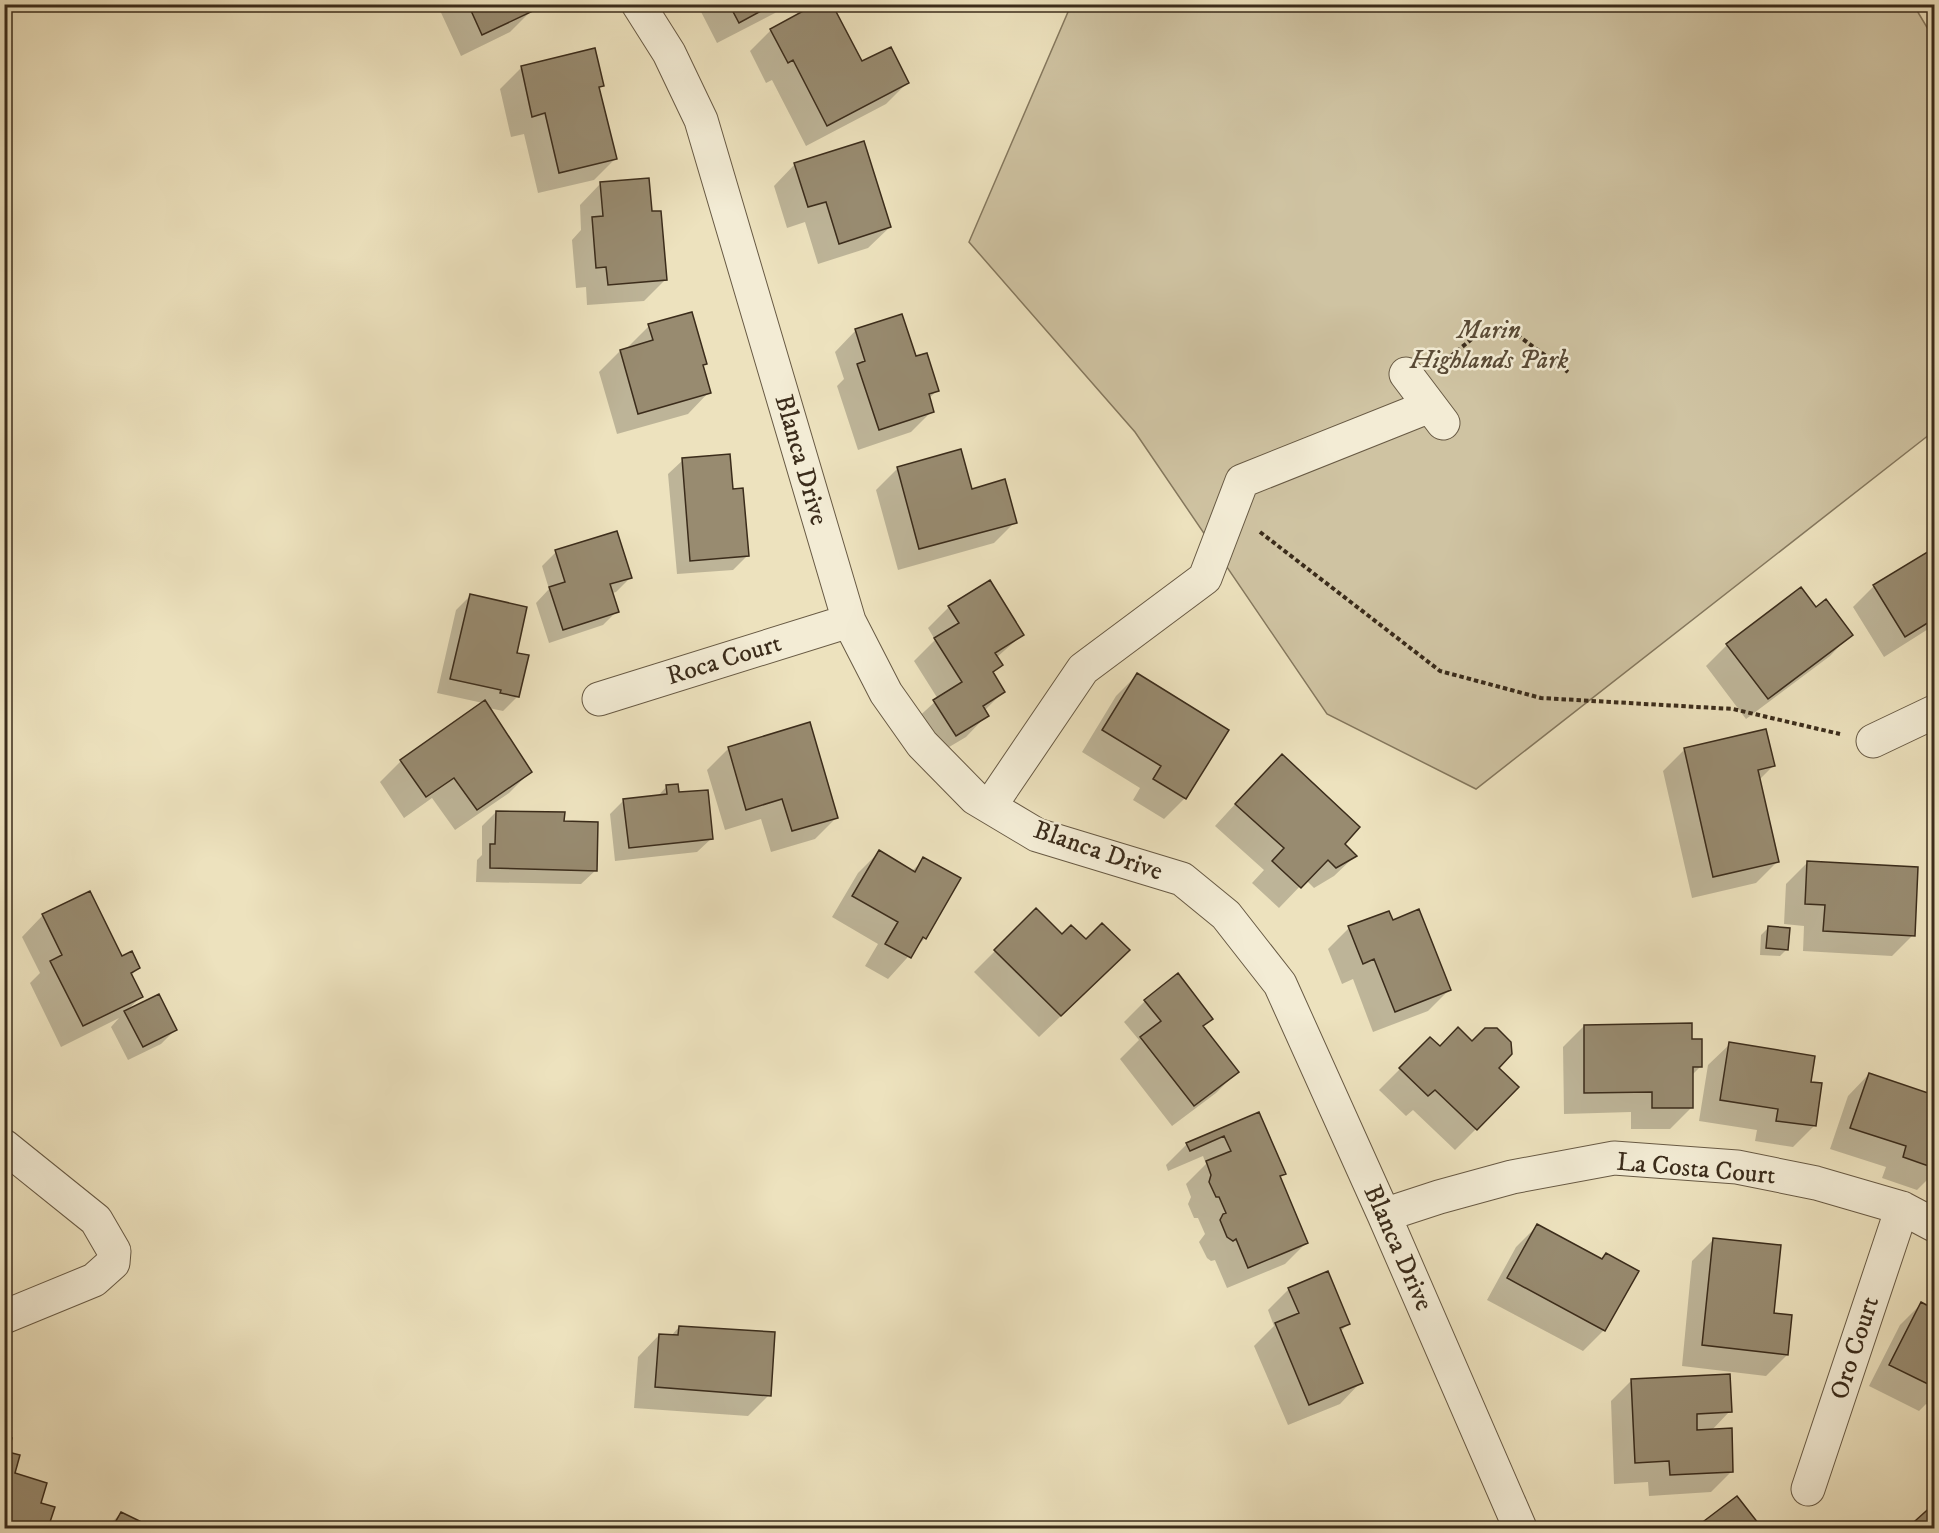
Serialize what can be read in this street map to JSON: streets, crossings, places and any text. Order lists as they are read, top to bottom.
{
  "streets": {
    "street": [
      "Blanca Drive",
      "Roca Court",
      "La Costa Court",
      "Oro Court"
    ]
  },
  "crossings": [
    ["Blanca Drive", "Roca Court"],
    ["Blanca Drive", "La Costa Court"],
    ["La Costa Court", "Oro Court"]
  ],
  "parks": ["Marin Highlands Park"]
}
